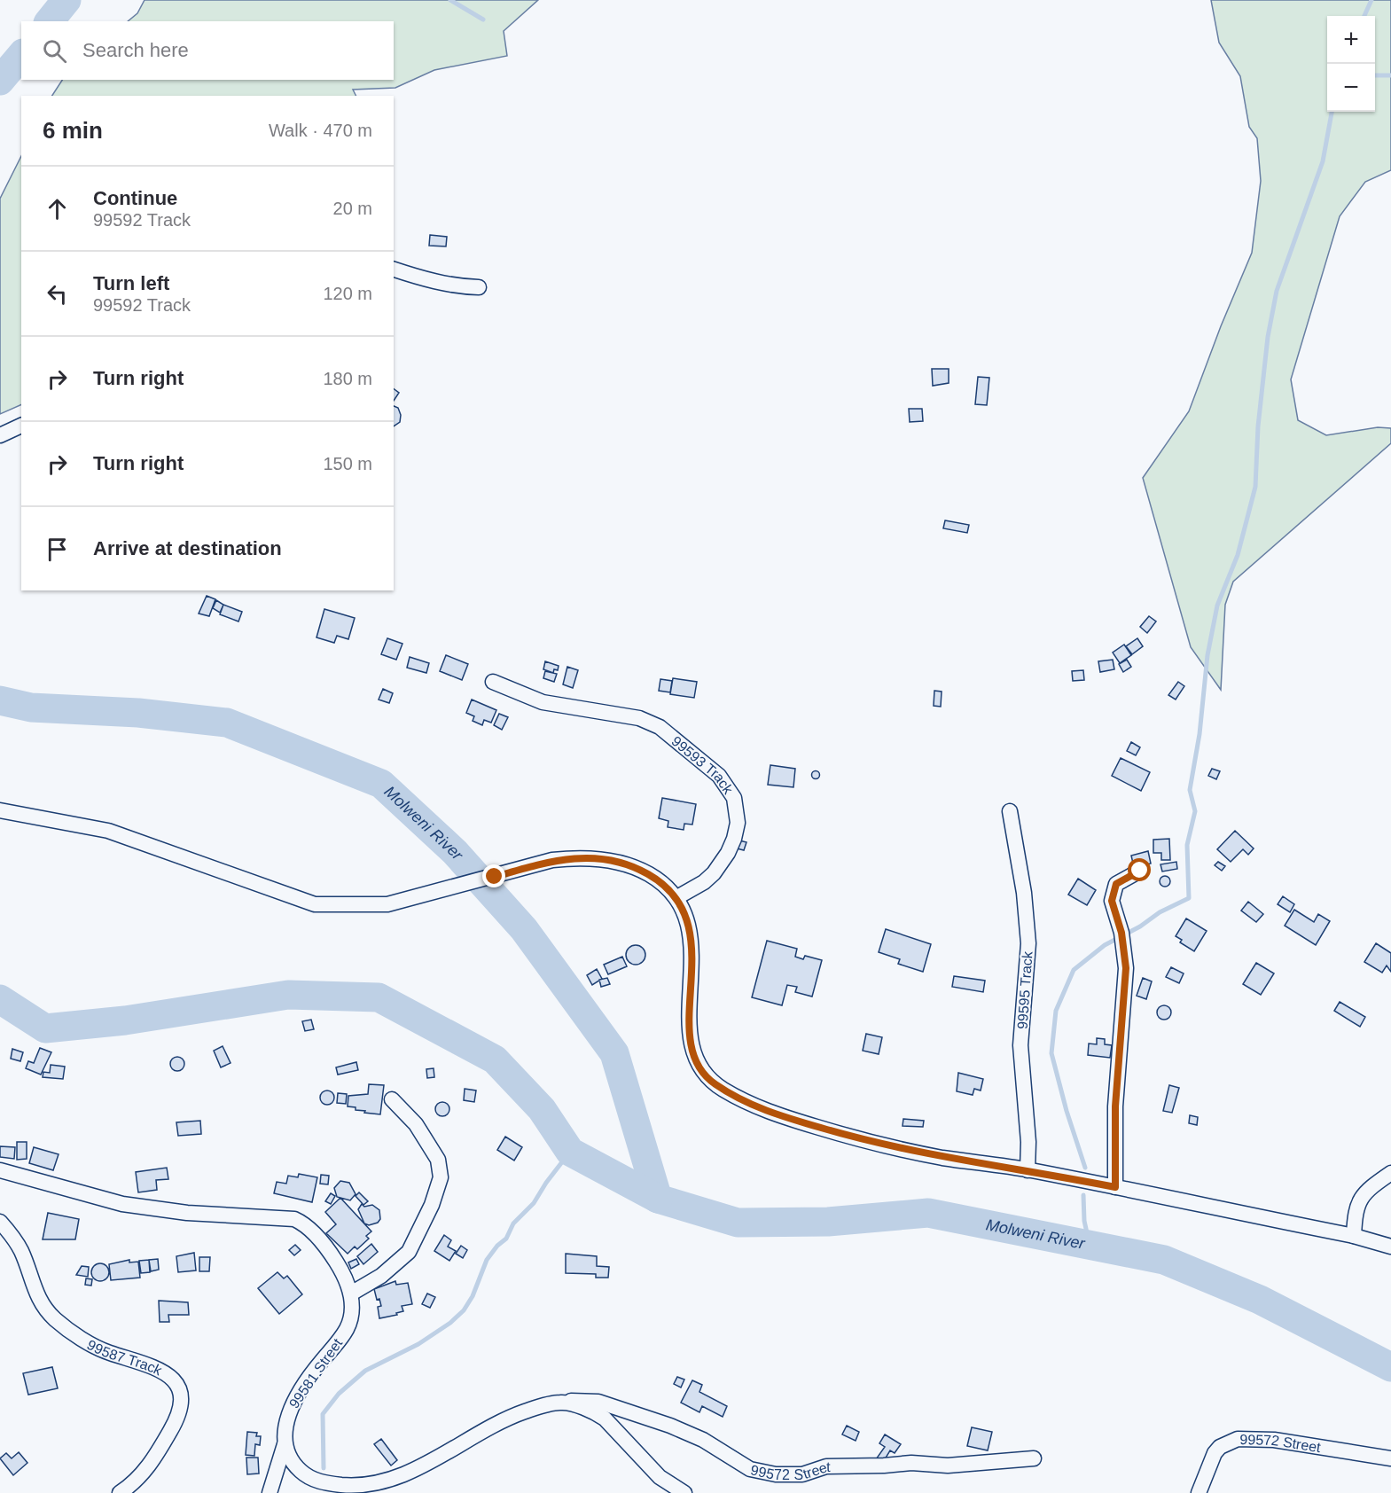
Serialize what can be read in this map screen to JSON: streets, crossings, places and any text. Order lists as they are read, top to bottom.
{
  "streets": {
    "street": [
      "99593 Track",
      "99595 Track",
      "99587 Track",
      "99581 Street",
      "99572 Street"
    ]
  },
  "water": ["Molweni River"],
  "page": {
    "map_buttons": ["+", "−"],
    "search": "Search here",
    "heading": ["6 min", "Walk · 470 m"],
    "list": [
      ["Continue", "99592 Track", "20 m"],
      ["Turn left", "99592 Track", "120 m"],
      ["Turn right", "180 m"],
      ["Turn right", "150 m"],
      "Arrive at destination"
    ]
  }
}
